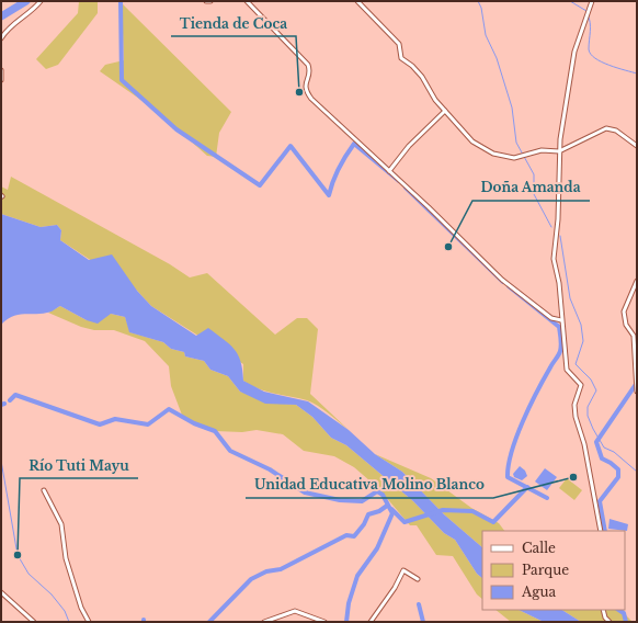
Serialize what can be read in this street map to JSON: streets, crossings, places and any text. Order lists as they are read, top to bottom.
{
  "places": [
    "Tienda de Coca",
    "Doña Amanda",
    "Unidad Educativa Molino Blanco",
    "Río Tuti Mayu"
  ],
  "legend": ["Calle", "Parque", "Agua"]
}
